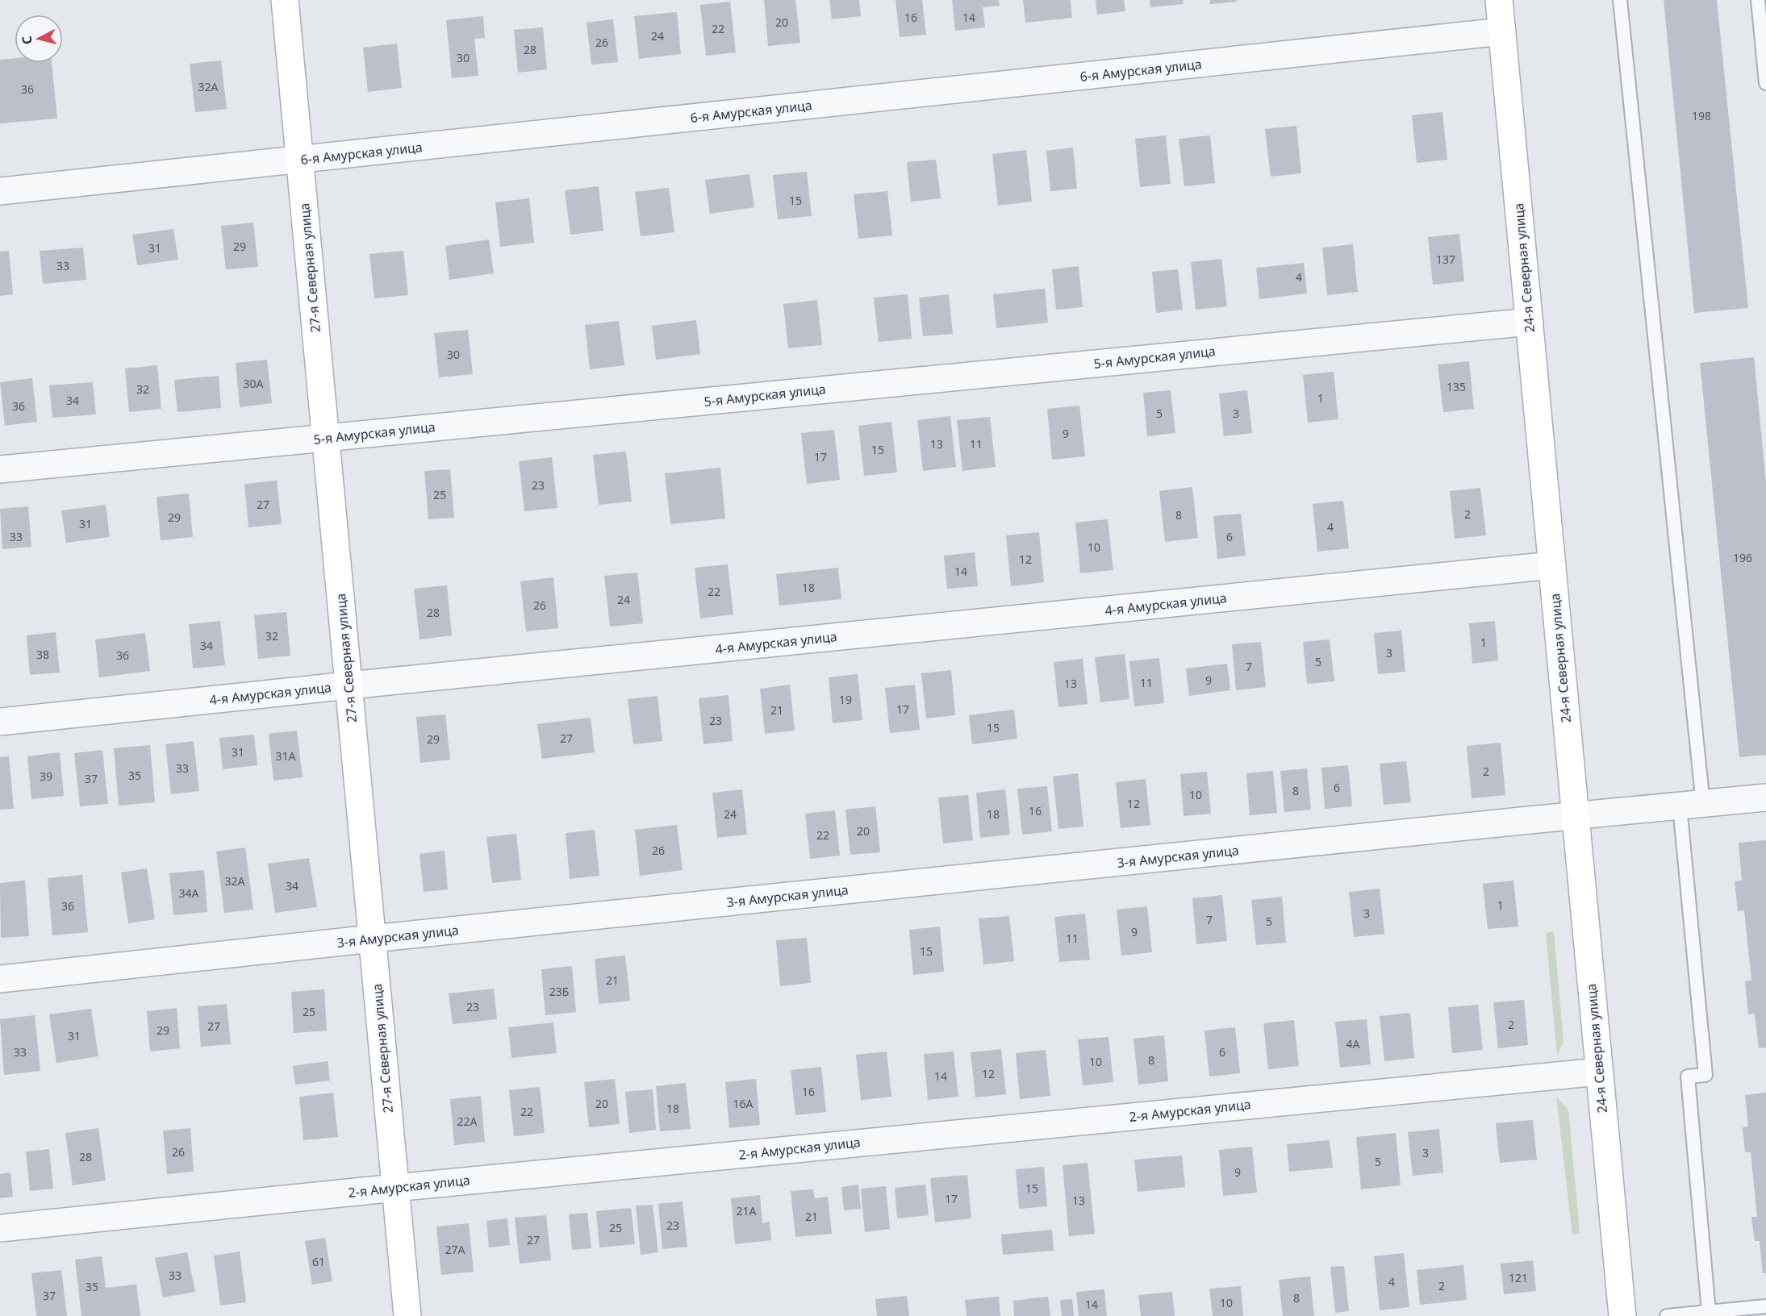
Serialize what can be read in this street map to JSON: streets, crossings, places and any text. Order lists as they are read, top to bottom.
{
  "streets": {
    "main road": ["27-я Северная улица", "24-я Северная улица"],
    "street": [
      "6-я Амурская улица",
      "5-я Амурская улица",
      "4-я Амурская улица",
      "3-я Амурская улица",
      "2-я Амурская улица"
    ]
  },
  "crossings": [
    ["6-я Амурская улица", "27-я Северная улица"],
    ["6-я Амурская улица", "24-я Северная улица"],
    ["27-я Северная улица", "5-я Амурская улица"],
    ["27-я Северная улица", "4-я Амурская улица"],
    ["27-я Северная улица", "3-я Амурская улица"],
    ["27-я Северная улица", "2-я Амурская улица"],
    ["24-я Северная улица", "5-я Амурская улица"],
    ["24-я Северная улица", "4-я Амурская улица"],
    ["24-я Северная улица", "3-я Амурская улица"],
    ["24-я Северная улица", "2-я Амурская улица"]
  ],
  "house_numbers": [
    "16",
    "14",
    "20",
    "22",
    "24",
    "26",
    "28",
    "30",
    "32А",
    "36",
    "198",
    "15",
    "29",
    "31",
    "137",
    "33",
    "4",
    "30",
    "30А",
    "135",
    "32",
    "1",
    "34",
    "36",
    "5",
    "3",
    "9",
    "13",
    "11",
    "15",
    "17",
    "23",
    "25",
    "27",
    "2",
    "8",
    "29",
    "31",
    "4",
    "33",
    "6",
    "10",
    "196",
    "12",
    "14",
    "18",
    "22",
    "24",
    "26",
    "28",
    "32",
    "1",
    "34",
    "3",
    "38",
    "36",
    "5",
    "7",
    "9",
    "11",
    "13",
    "19",
    "17",
    "21",
    "23",
    "15",
    "27",
    "29",
    "31",
    "31А",
    "33",
    "2",
    "35",
    "39",
    "37",
    "6",
    "8",
    "10",
    "12",
    "16",
    "24",
    "18",
    "20",
    "22",
    "26",
    "32А",
    "34",
    "34А",
    "1",
    "36",
    "3",
    "7",
    "5",
    "9",
    "11",
    "15",
    "21",
    "23Б",
    "23",
    "25",
    "2",
    "27",
    "29",
    "31",
    "4А",
    "33",
    "6",
    "8",
    "10",
    "12",
    "14",
    "16",
    "20",
    "16А",
    "18",
    "22",
    "22А",
    "26",
    "3",
    "28",
    "5",
    "9",
    "15",
    "17",
    "13",
    "21А",
    "21",
    "23",
    "25",
    "27",
    "27А",
    "61",
    "33",
    "121",
    "4",
    "2",
    "35",
    "37",
    "8",
    "10",
    "14"
  ],
  "north": "left"
}
